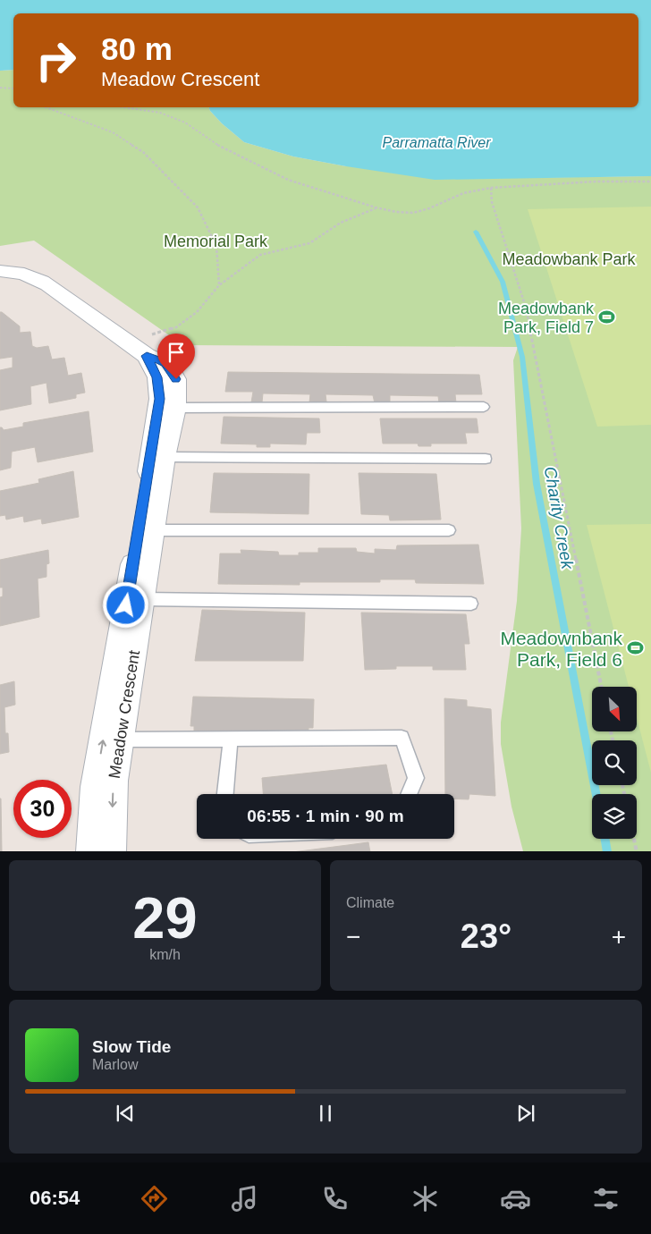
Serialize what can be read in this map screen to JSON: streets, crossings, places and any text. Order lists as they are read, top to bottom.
{
  "streets": {
    "street": ["Meadow Crescent"]
  },
  "water": ["Parramatta River", "Charity Creek"],
  "parks": ["Memorial Park", "Meadowbank Park"],
  "places": {
    "sports": ["Meadowbank Park, Field 7", "Meadownbank Park, Field 6"]
  },
  "north": "bottom right",
  "page": {
    "turn": ["80 m", "Meadow Crescent"],
    "limit": "30",
    "trip": "06:55 · 1 min · 90 m",
    "tile": [
      ["29", "km/h"],
      "Climate"
    ],
    "heat": ["−", "23°", "+"],
    "song": ["Slow Tide", "Marlow"],
    "tabs": "06:54"
  }
}
